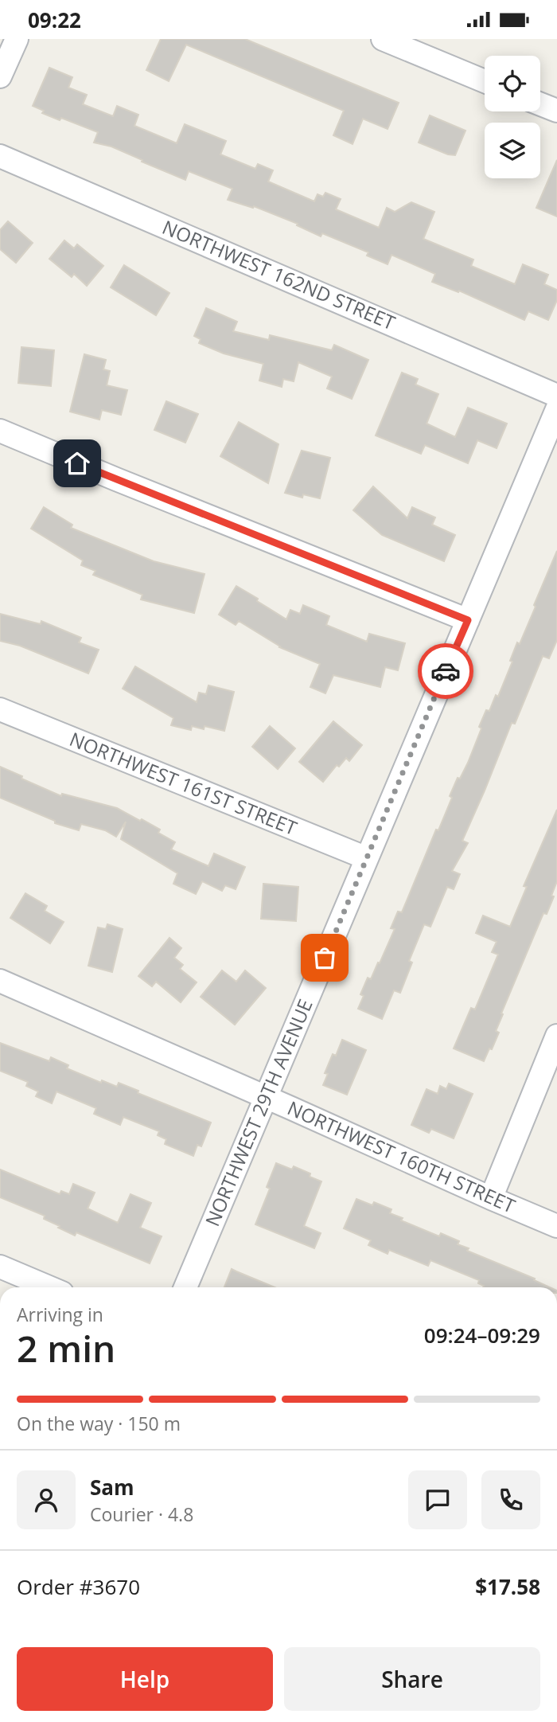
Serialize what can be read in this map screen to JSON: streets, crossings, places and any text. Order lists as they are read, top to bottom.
{
  "streets": {
    "street": [
      "NORTHWEST 162ND STREET",
      "NORTHWEST 161ST STREET",
      "NORTHWEST 29TH AVENUE",
      "NORTHWEST 160TH STREET"
    ]
  },
  "crossings": [
    ["NORTHWEST 161ST STREET", "NORTHWEST 29TH AVENUE"],
    ["NORTHWEST 29TH AVENUE", "NORTHWEST 160TH STREET"]
  ],
  "page": {
    "status": "09:22",
    "heading": ["2 min", "Arriving in", "09:24–09:29"],
    "panel": [
      "Sam",
      "Courier · 4.8",
      "Order #3670",
      "$17.58"
    ],
    "bar": "On the way · 150 m",
    "buttons": ["Help", "Share"]
  }
}
